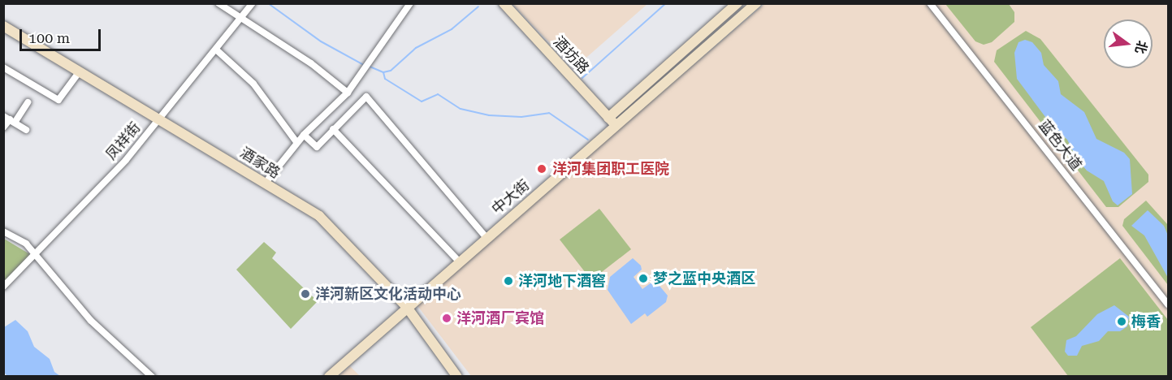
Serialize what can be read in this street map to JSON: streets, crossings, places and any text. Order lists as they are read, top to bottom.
{
  "streets": {
    "street": [
      "酒坊路",
      "凤祥街",
      "蓝色大道",
      "酒家路",
      "中大街"
    ]
  },
  "crossings": [
    ["酒坊路", "中大街"],
    ["凤祥街", "酒家路"],
    ["酒家路", "中大街"]
  ],
  "places": [
    "洋河集团职工医院",
    "梦之蓝中央酒区",
    "洋河地下酒窖",
    "洋河新区文化活动中心",
    "洋河酒厂宾馆",
    "梅香"
  ],
  "scale_bar": "100 m",
  "north": "right"
}
